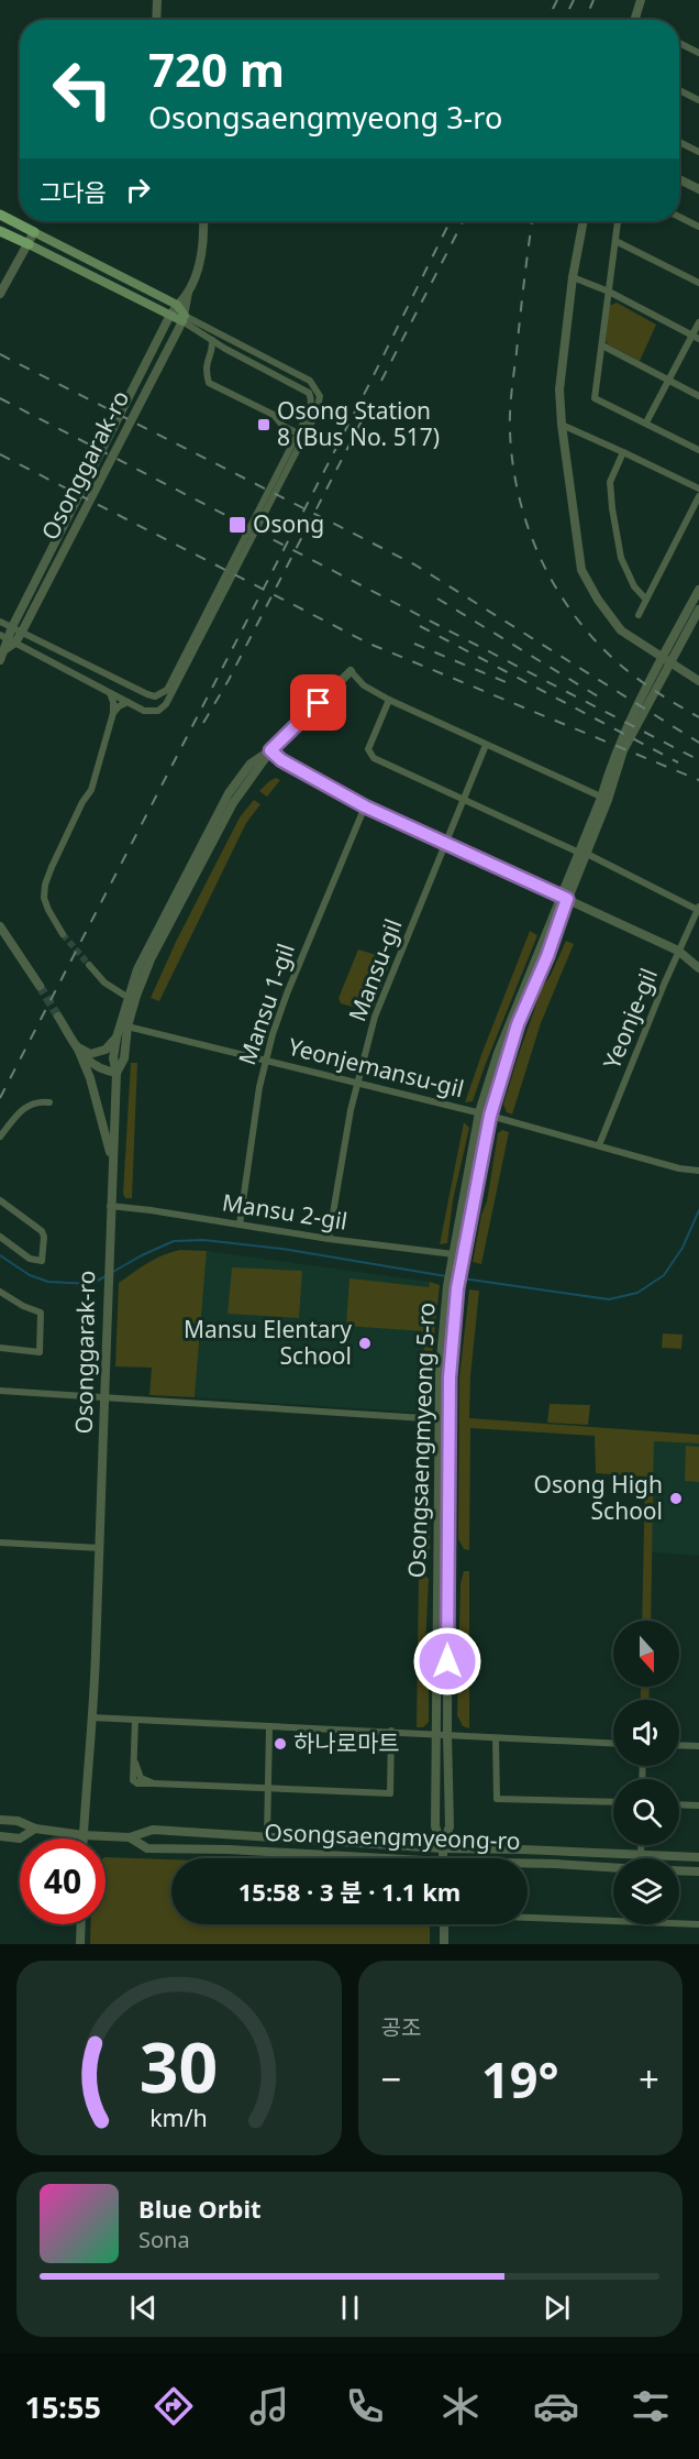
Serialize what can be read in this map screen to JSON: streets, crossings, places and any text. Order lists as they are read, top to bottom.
{
  "streets": {
    "street": [
      "Osonggarak-ro",
      "Mansu-gil",
      "Mansu 1-gil",
      "Yeonje-gil",
      "Yeonjemansu-gil",
      "Mansu 2-gil",
      "Osongsaengmyeong 5-ro",
      "Osongsaengmyeong-ro"
    ]
  },
  "crossings": [
    ["Osonggarak-ro", "Mansu 2-gil"],
    ["Osonggarak-ro", "Osongsaengmyeong-ro"],
    ["Mansu-gil", "Yeonjemansu-gil"],
    ["Mansu-gil", "Mansu 2-gil"],
    ["Mansu 1-gil", "Yeonjemansu-gil"],
    ["Mansu 1-gil", "Mansu 2-gil"],
    ["Yeonje-gil", "Yeonjemansu-gil"],
    ["Yeonjemansu-gil", "Osongsaengmyeong 5-ro"],
    ["Mansu 2-gil", "Osongsaengmyeong 5-ro"],
    ["Osongsaengmyeong 5-ro", "Osongsaengmyeong-ro"]
  ],
  "places": {
    "transit": ["Osong Station 8 (Bus No. 517)", "Osong"],
    "other": ["Mansu Elentary School", "Osong High School", "하나로마트"]
  },
  "north": "bottom",
  "page": {
    "turn": ["720 m", "Osongsaengmyeong 3-ro"],
    "then": "그다음",
    "limit": "40",
    "trip": "15:58 · 3 분 · 1.1 km",
    "tile": "공조",
    "heat": ["−", "19°", "+"],
    "song": ["Blue Orbit", "Sona"],
    "tabs": "15:55",
    "gauge": ["30", "km/h"]
  }
}
